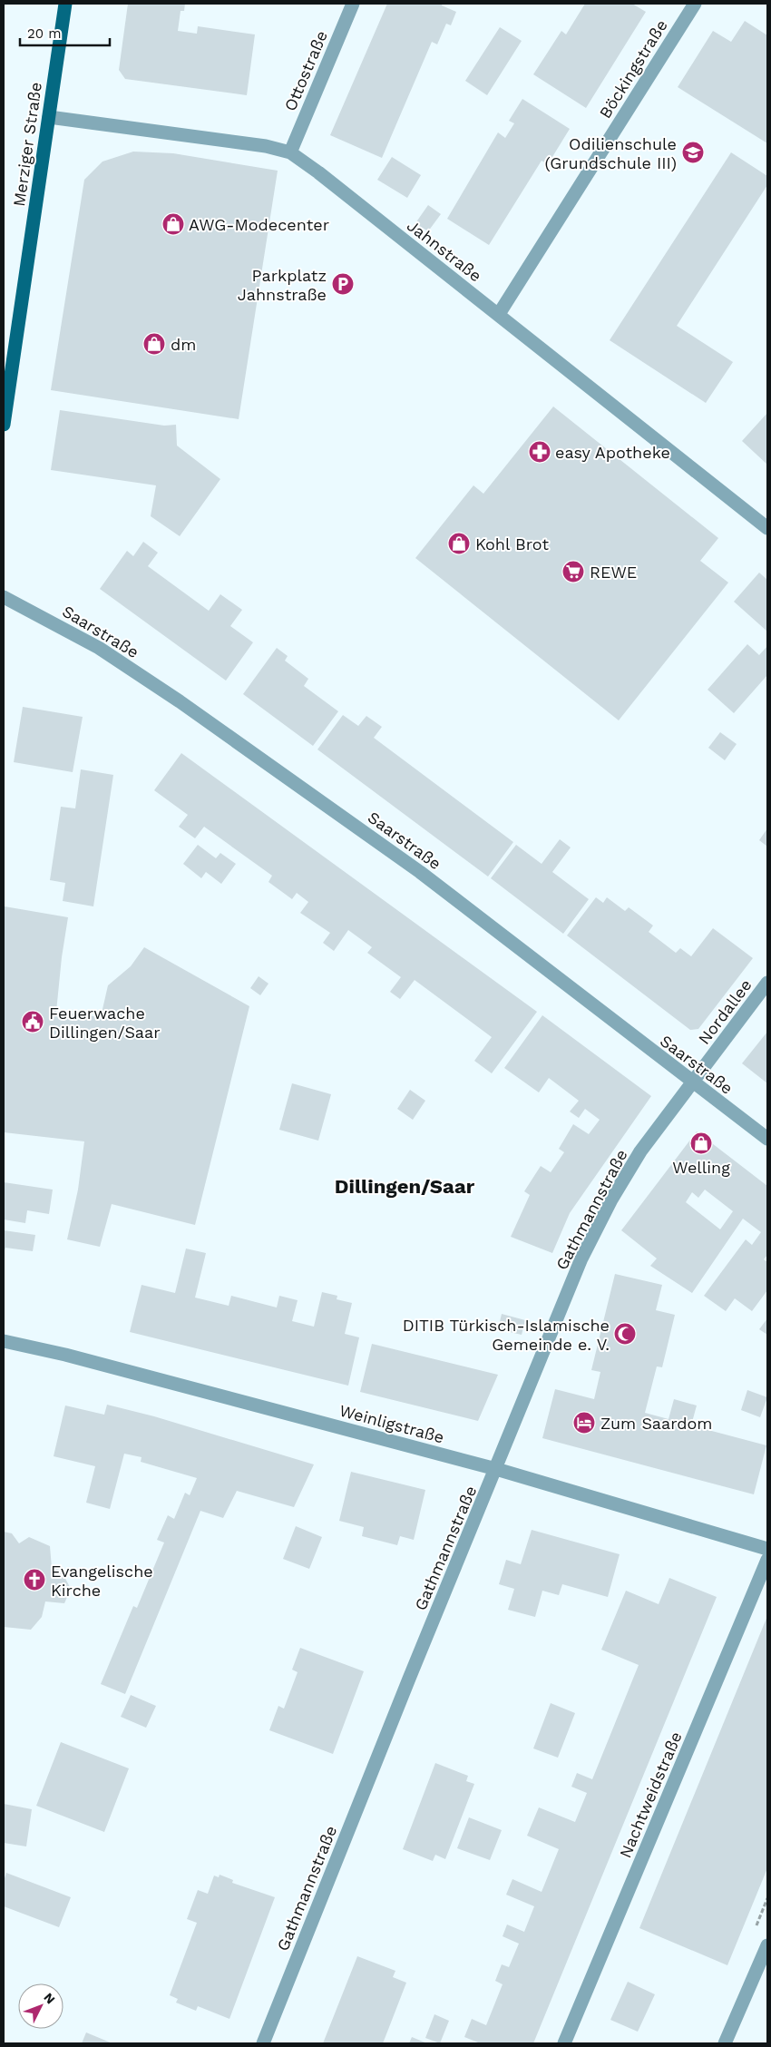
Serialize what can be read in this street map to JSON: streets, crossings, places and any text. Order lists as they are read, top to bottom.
{
  "streets": {
    "main road": ["Merziger Straße"],
    "street": [
      "Böckingstraße",
      "Ottostraße",
      "Jahnstraße",
      "Saarstraße",
      "Nordallee",
      "Gathmannstraße",
      "Weinligstraße",
      "Nachtweidstraße"
    ]
  },
  "crossings": [
    ["Böckingstraße", "Jahnstraße"],
    ["Ottostraße", "Jahnstraße"],
    ["Merziger Straße", "Jahnstraße"],
    ["Saarstraße", "Nordallee"],
    ["Saarstraße", "Gathmannstraße"],
    ["Nordallee", "Gathmannstraße"],
    ["Gathmannstraße", "Weinligstraße"]
  ],
  "districts": ["Dillingen/Saar"],
  "places": {
    "school or university": ["Odilienschule (Grundschule III)"],
    "shop": [
      "AWG-Modecenter",
      "dm",
      "Kohl Brot",
      "Welling"
    ],
    "parking": ["Parkplatz Jahnstraße"],
    "pharmacy": ["easy Apotheke"],
    "supermarket": ["REWE"],
    "public building": ["Feuerwache Dillingen/Saar"],
    "mosque": ["DITIB Türkisch-Islamische Gemeinde e. V."],
    "hotel": ["Zum Saardom"],
    "church": ["Evangelische Kirche"]
  },
  "scale_bar": "20 m",
  "north": "top right"
}
